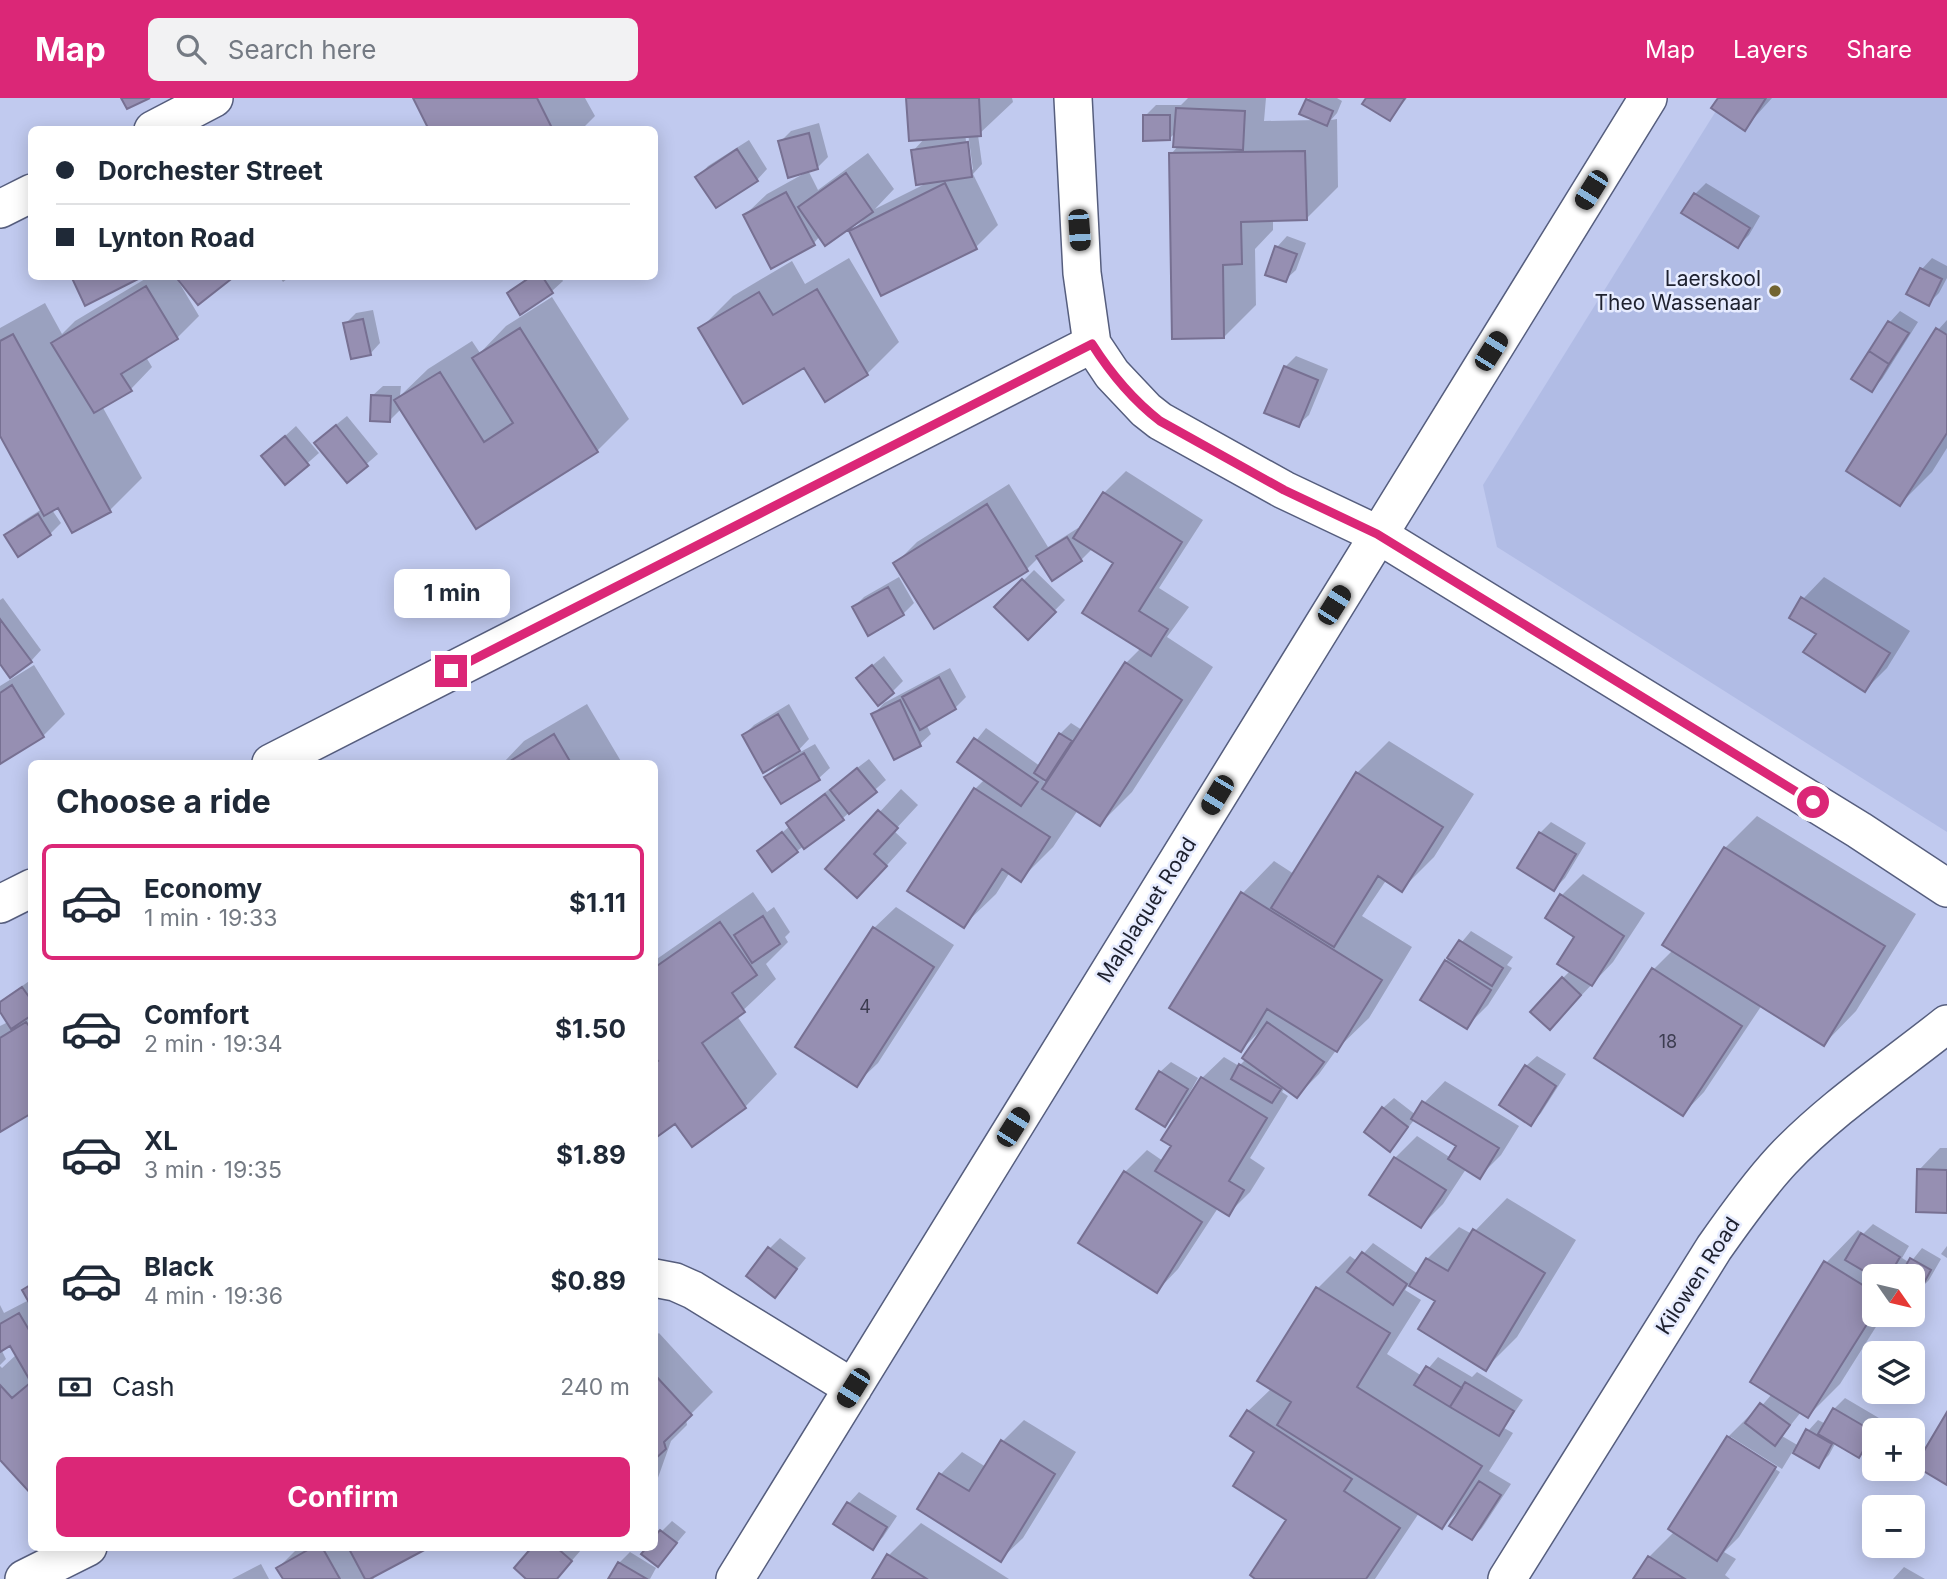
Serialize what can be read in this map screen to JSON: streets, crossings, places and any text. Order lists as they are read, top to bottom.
{
  "streets": {
    "street": ["Malplaquet Road", "Kilowen Road"]
  },
  "places": ["Laerskool Theo Wassenaar"],
  "house_numbers": ["4", "18"],
  "north": "bottom right",
  "page": {
    "header": "Map",
    "search": "Search here",
    "nav": ["Map", "Layers", "Share"],
    "banner": ["Dorchester Street", "Lynton Road"],
    "bubble": "1 min",
    "heading": "Choose a ride",
    "list": [
      {
        "name": "Economy",
        "note": "1 min · 19:33",
        "value": "$1.11"
      },
      {
        "name": "Comfort",
        "note": "2 min · 19:34",
        "value": "$1.50"
      },
      {
        "name": "XL",
        "note": "3 min · 19:35",
        "value": "$1.89"
      },
      {
        "name": "Black",
        "note": "4 min · 19:36",
        "value": "$0.89"
      }
    ],
    "map_buttons": ["+", "−"],
    "pay": ["Cash", "240 m"],
    "buttons": "Confirm"
  }
}
